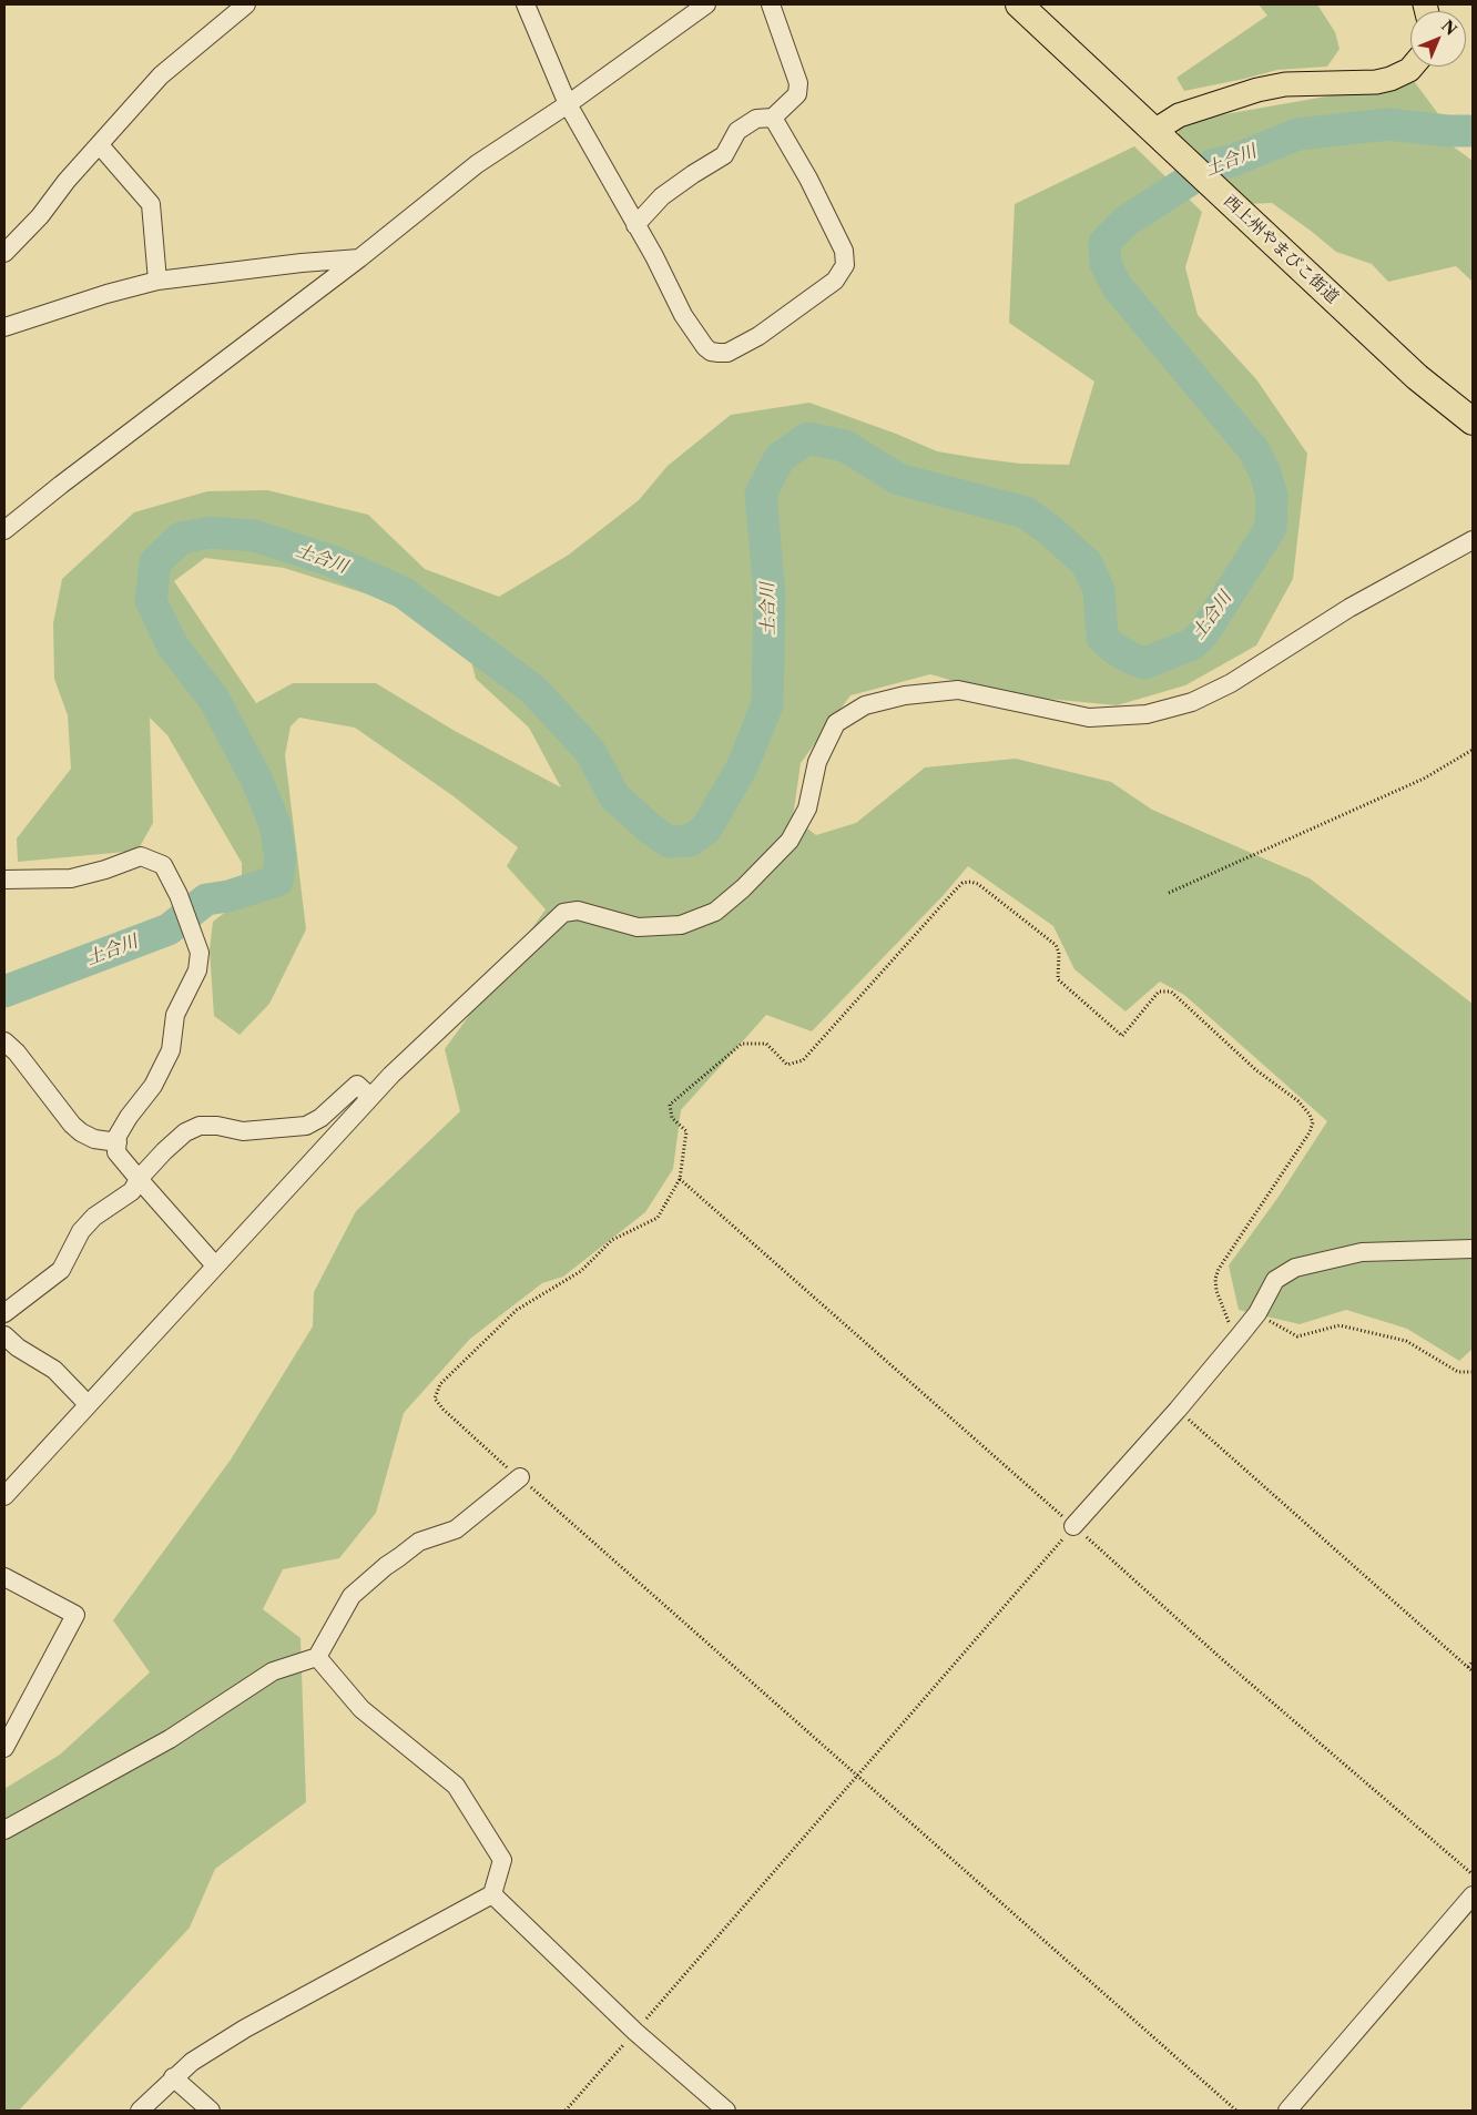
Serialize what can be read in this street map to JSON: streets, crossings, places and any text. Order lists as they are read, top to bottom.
{
  "streets": {
    "highway": ["西上州やまびこ街道"]
  },
  "water": ["土合川"],
  "north": "top right"
}
